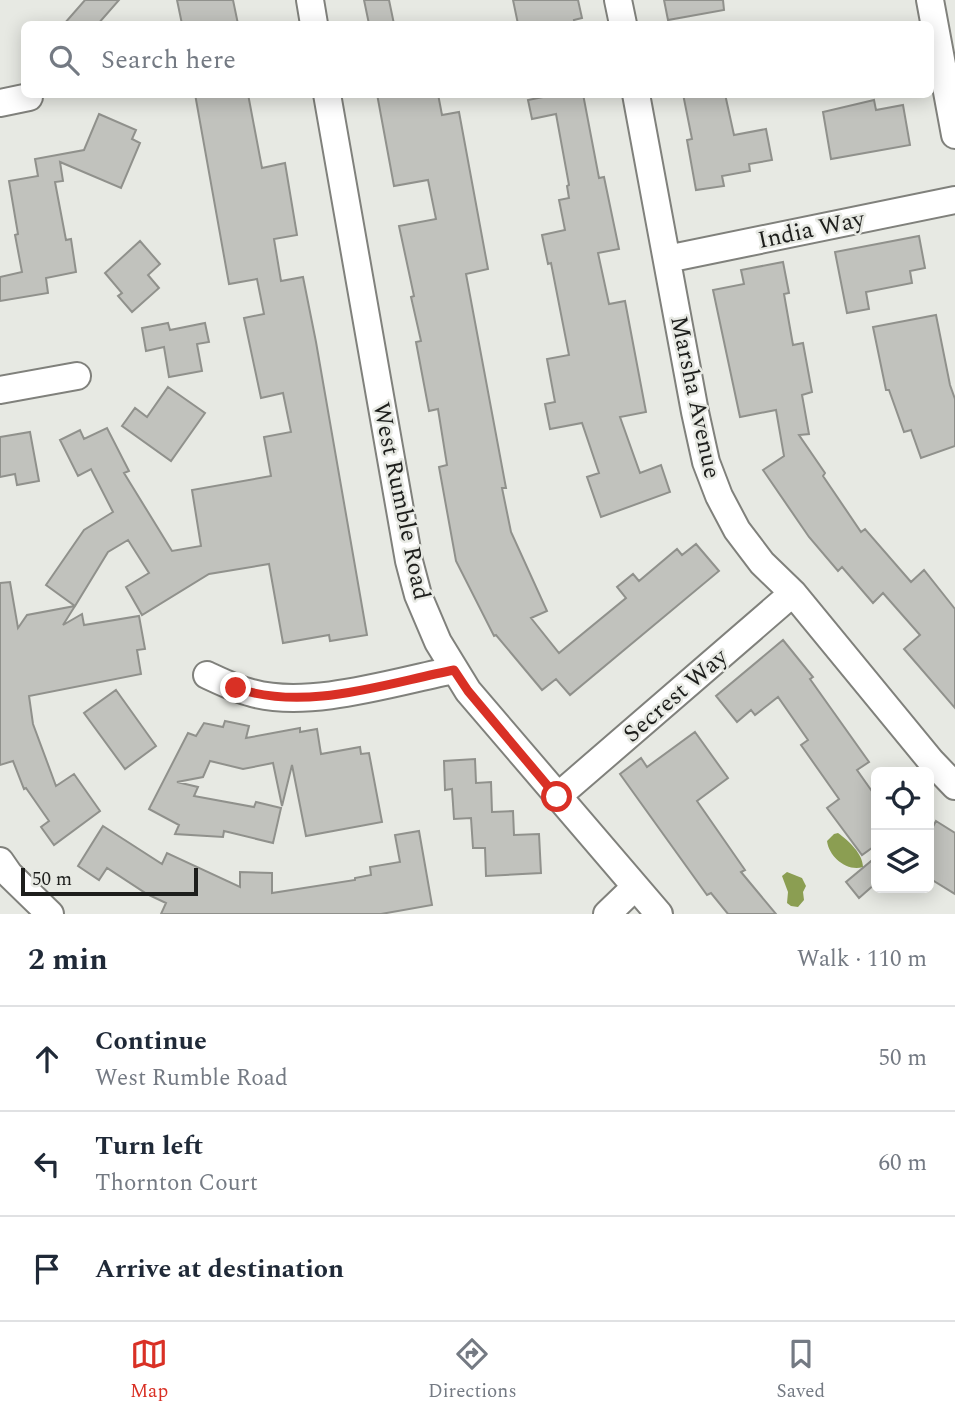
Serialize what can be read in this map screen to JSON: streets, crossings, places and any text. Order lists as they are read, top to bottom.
{
  "streets": {
    "street": [
      "India Way",
      "Marsha Avenue",
      "West Rumble Road",
      "Secrest Way"
    ]
  },
  "crossings": [
    ["India Way", "Marsha Avenue"],
    ["Marsha Avenue", "Secrest Way"],
    ["West Rumble Road", "Secrest Way"]
  ],
  "scale_bar": "50 m",
  "page": {
    "search": "Search here",
    "scale": "50 m",
    "heading": ["2 min", "Walk · 110 m"],
    "list": [
      ["Continue", "West Rumble Road", "50 m"],
      ["Turn left", "Thornton Court", "60 m"],
      "Arrive at destination"
    ],
    "nav": ["Map", "Directions", "Saved"]
  }
}
